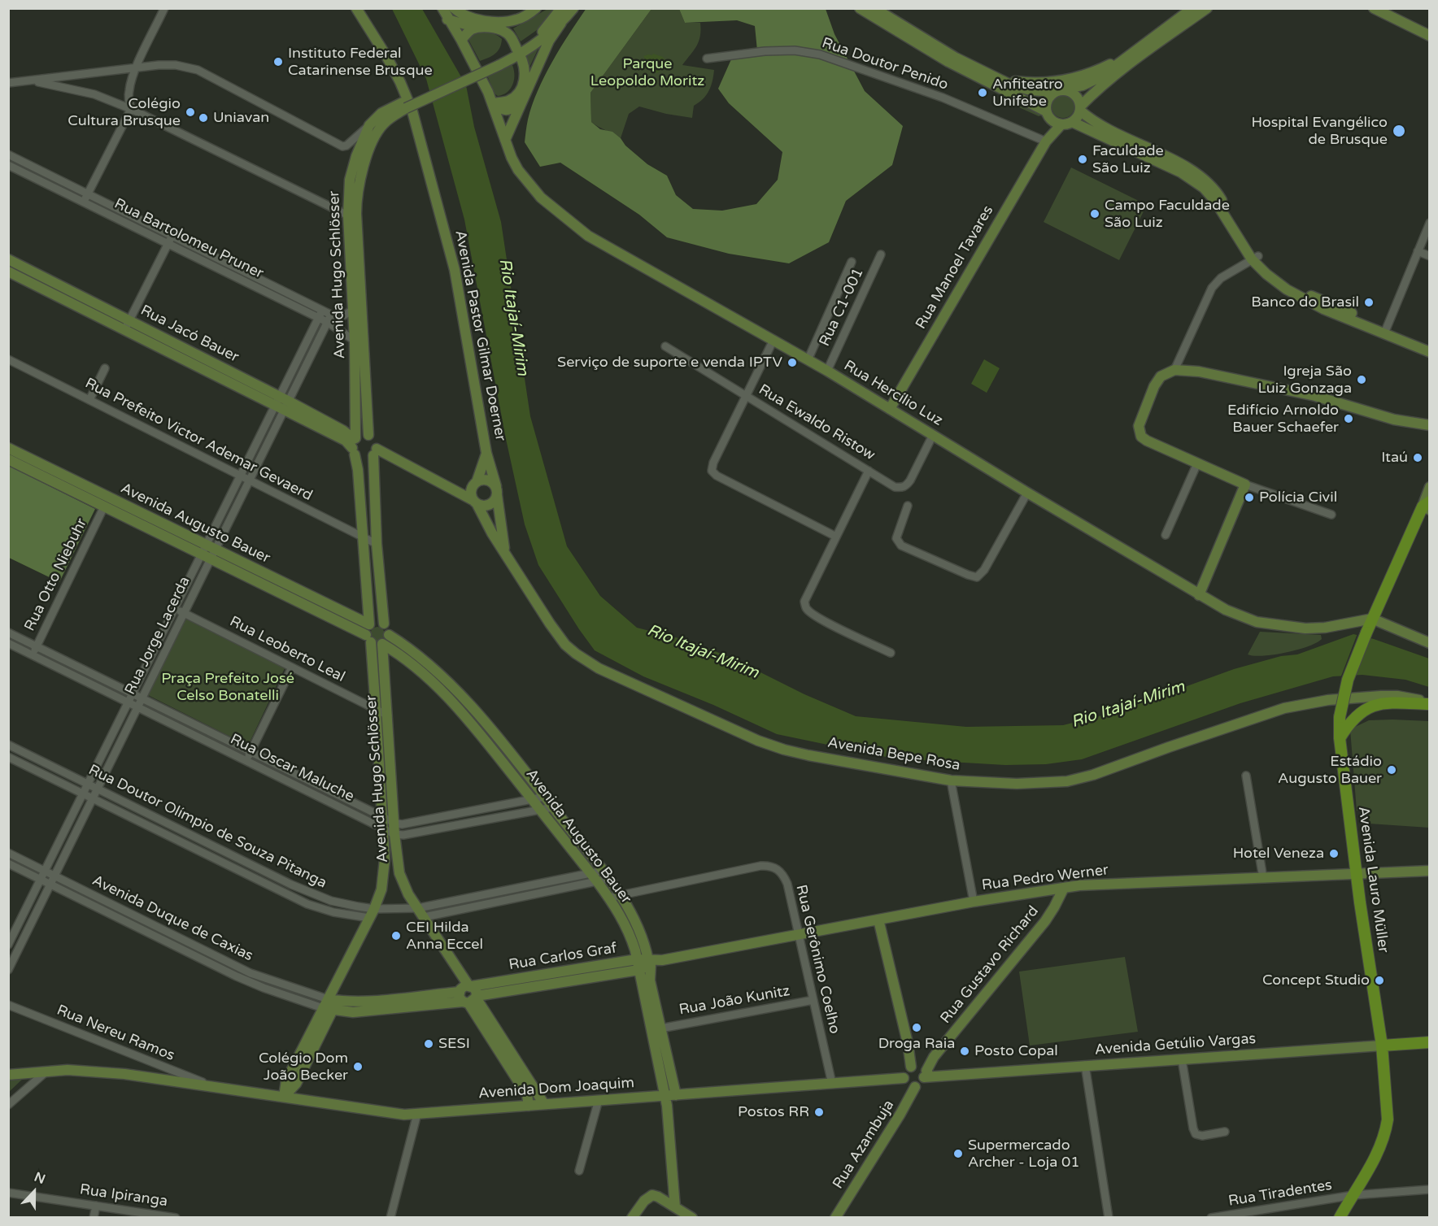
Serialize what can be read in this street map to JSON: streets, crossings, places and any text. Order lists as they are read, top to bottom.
{
  "streets": {
    "main road": [
      "Rua Manoel Tavares",
      "Avenida Hugo Schlösser",
      "Rua Jacó Bauer",
      "Avenida Pastor Gilmar Doerner",
      "Rua Hercílio Luz",
      "Avenida Augusto Bauer",
      "Avenida Bepe Rosa",
      "Rua Pedro Werner",
      "Avenida Lauro Müller",
      "Rua Carlos Graf",
      "Rua Gustavo Richard",
      "Avenida Getúlio Vargas",
      "Avenida Dom Joaquim",
      "Rua Azambuja"
    ],
    "street": [
      "Rua Doutor Penido",
      "Rua Bartolomeu Pruner",
      "Rua C1-001",
      "Rua Ewaldo Ristow",
      "Rua Prefeito Victor Ademar Gevaerd",
      "Rua Otto Niebuhr",
      "Rua Jorge Lacerda",
      "Rua Leoberto Leal",
      "Rua Oscar Maluche",
      "Rua Doutor Olímpio de Souza Pitanga",
      "Avenida Duque de Caxias",
      "Rua Gerônimo Coelho",
      "Rua João Kunitz",
      "Rua Nereu Ramos",
      "Rua Tiradentes",
      "Rua Ipiranga"
    ]
  },
  "crossings": [
    ["Rua Doutor Penido", "Rua Manoel Tavares"],
    ["Rua Bartolomeu Pruner", "Avenida Hugo Schlösser"],
    ["Rua Bartolomeu Pruner", "Rua Jorge Lacerda"],
    ["Rua Manoel Tavares", "Rua Hercílio Luz"],
    ["Avenida Hugo Schlösser", "Rua Jacó Bauer"],
    ["Avenida Hugo Schlösser", "Rua Prefeito Victor Ademar Gevaerd"],
    ["Avenida Hugo Schlösser", "Avenida Augusto Bauer"],
    ["Avenida Hugo Schlösser", "Rua Leoberto Leal"],
    ["Avenida Hugo Schlösser", "Rua Oscar Maluche"],
    ["Avenida Hugo Schlösser", "Rua Doutor Olímpio de Souza Pitanga"],
    ["Avenida Hugo Schlösser", "Avenida Duque de Caxias"],
    ["Avenida Hugo Schlösser", "Rua Carlos Graf"],
    ["Avenida Hugo Schlösser", "Avenida Dom Joaquim"],
    ["Rua C1-001", "Rua Hercílio Luz"],
    ["Rua Jacó Bauer", "Rua Jorge Lacerda"],
    ["Avenida Pastor Gilmar Doerner", "Avenida Bepe Rosa"],
    ["Rua Hercílio Luz", "Rua Ewaldo Ristow"],
    ["Rua Hercílio Luz", "Avenida Lauro Müller"],
    ["Rua Prefeito Victor Ademar Gevaerd", "Rua Jorge Lacerda"],
    ["Avenida Augusto Bauer", "Rua Otto Niebuhr"],
    ["Avenida Augusto Bauer", "Rua Jorge Lacerda"],
    ["Avenida Augusto Bauer", "Rua Doutor Olímpio de Souza Pitanga"],
    ["Avenida Augusto Bauer", "Rua Carlos Graf"],
    ["Avenida Augusto Bauer", "Rua Gerônimo Coelho"],
    ["Avenida Augusto Bauer", "Rua João Kunitz"],
    ["Avenida Augusto Bauer", "Avenida Dom Joaquim"],
    ["Rua Otto Niebuhr", "Rua Oscar Maluche"],
    ["Rua Jorge Lacerda", "Rua Leoberto Leal"],
    ["Rua Jorge Lacerda", "Rua Oscar Maluche"],
    ["Rua Jorge Lacerda", "Rua Doutor Olímpio de Souza Pitanga"],
    ["Rua Jorge Lacerda", "Avenida Duque de Caxias"],
    ["Rua Pedro Werner", "Avenida Lauro Müller"],
    ["Rua Pedro Werner", "Rua Carlos Graf"],
    ["Rua Pedro Werner", "Rua Gerônimo Coelho"],
    ["Rua Pedro Werner", "Rua Gustavo Richard"],
    ["Avenida Lauro Müller", "Avenida Getúlio Vargas"],
    ["Avenida Lauro Müller", "Rua Tiradentes"],
    ["Avenida Duque de Caxias", "Rua Carlos Graf"],
    ["Rua Carlos Graf", "Rua Gerônimo Coelho"],
    ["Rua Gerônimo Coelho", "Rua João Kunitz"],
    ["Rua Gerônimo Coelho", "Avenida Dom Joaquim"],
    ["Rua Gustavo Richard", "Avenida Getúlio Vargas"],
    ["Rua Gustavo Richard", "Rua Azambuja"],
    ["Rua Nereu Ramos", "Avenida Dom Joaquim"],
    ["Avenida Getúlio Vargas", "Rua Azambuja"]
  ],
  "water": ["Rio Itajaí-Mirim"],
  "parks": ["Parque Leopoldo Moritz", "Praça Prefeito José Celso Bonatelli"],
  "places": [
    "Instituto Federal Catarinense Brusque",
    "Anfiteatro Unifebe",
    "Colégio Cultura Brusque",
    "Uniavan",
    "Hospital Evangélico de Brusque",
    "Faculdade São Luiz",
    "Campo Faculdade São Luiz",
    "Banco do Brasil",
    "Serviço de suporte e venda IPTV",
    "Igreja São Luiz Gonzaga",
    "Edifício Arnoldo Bauer Schaefer",
    "Itaú",
    "Polícia Civil",
    "Estádio Augusto Bauer",
    "Hotel Veneza",
    "CEI Hilda Anna Eccel",
    "Concept Studio",
    "Droga Raia",
    "SESI",
    "Posto Copal",
    "Colégio Dom João Becker",
    "Postos RR",
    "Supermercado Archer - Loja 01"
  ],
  "north": "top"
}
